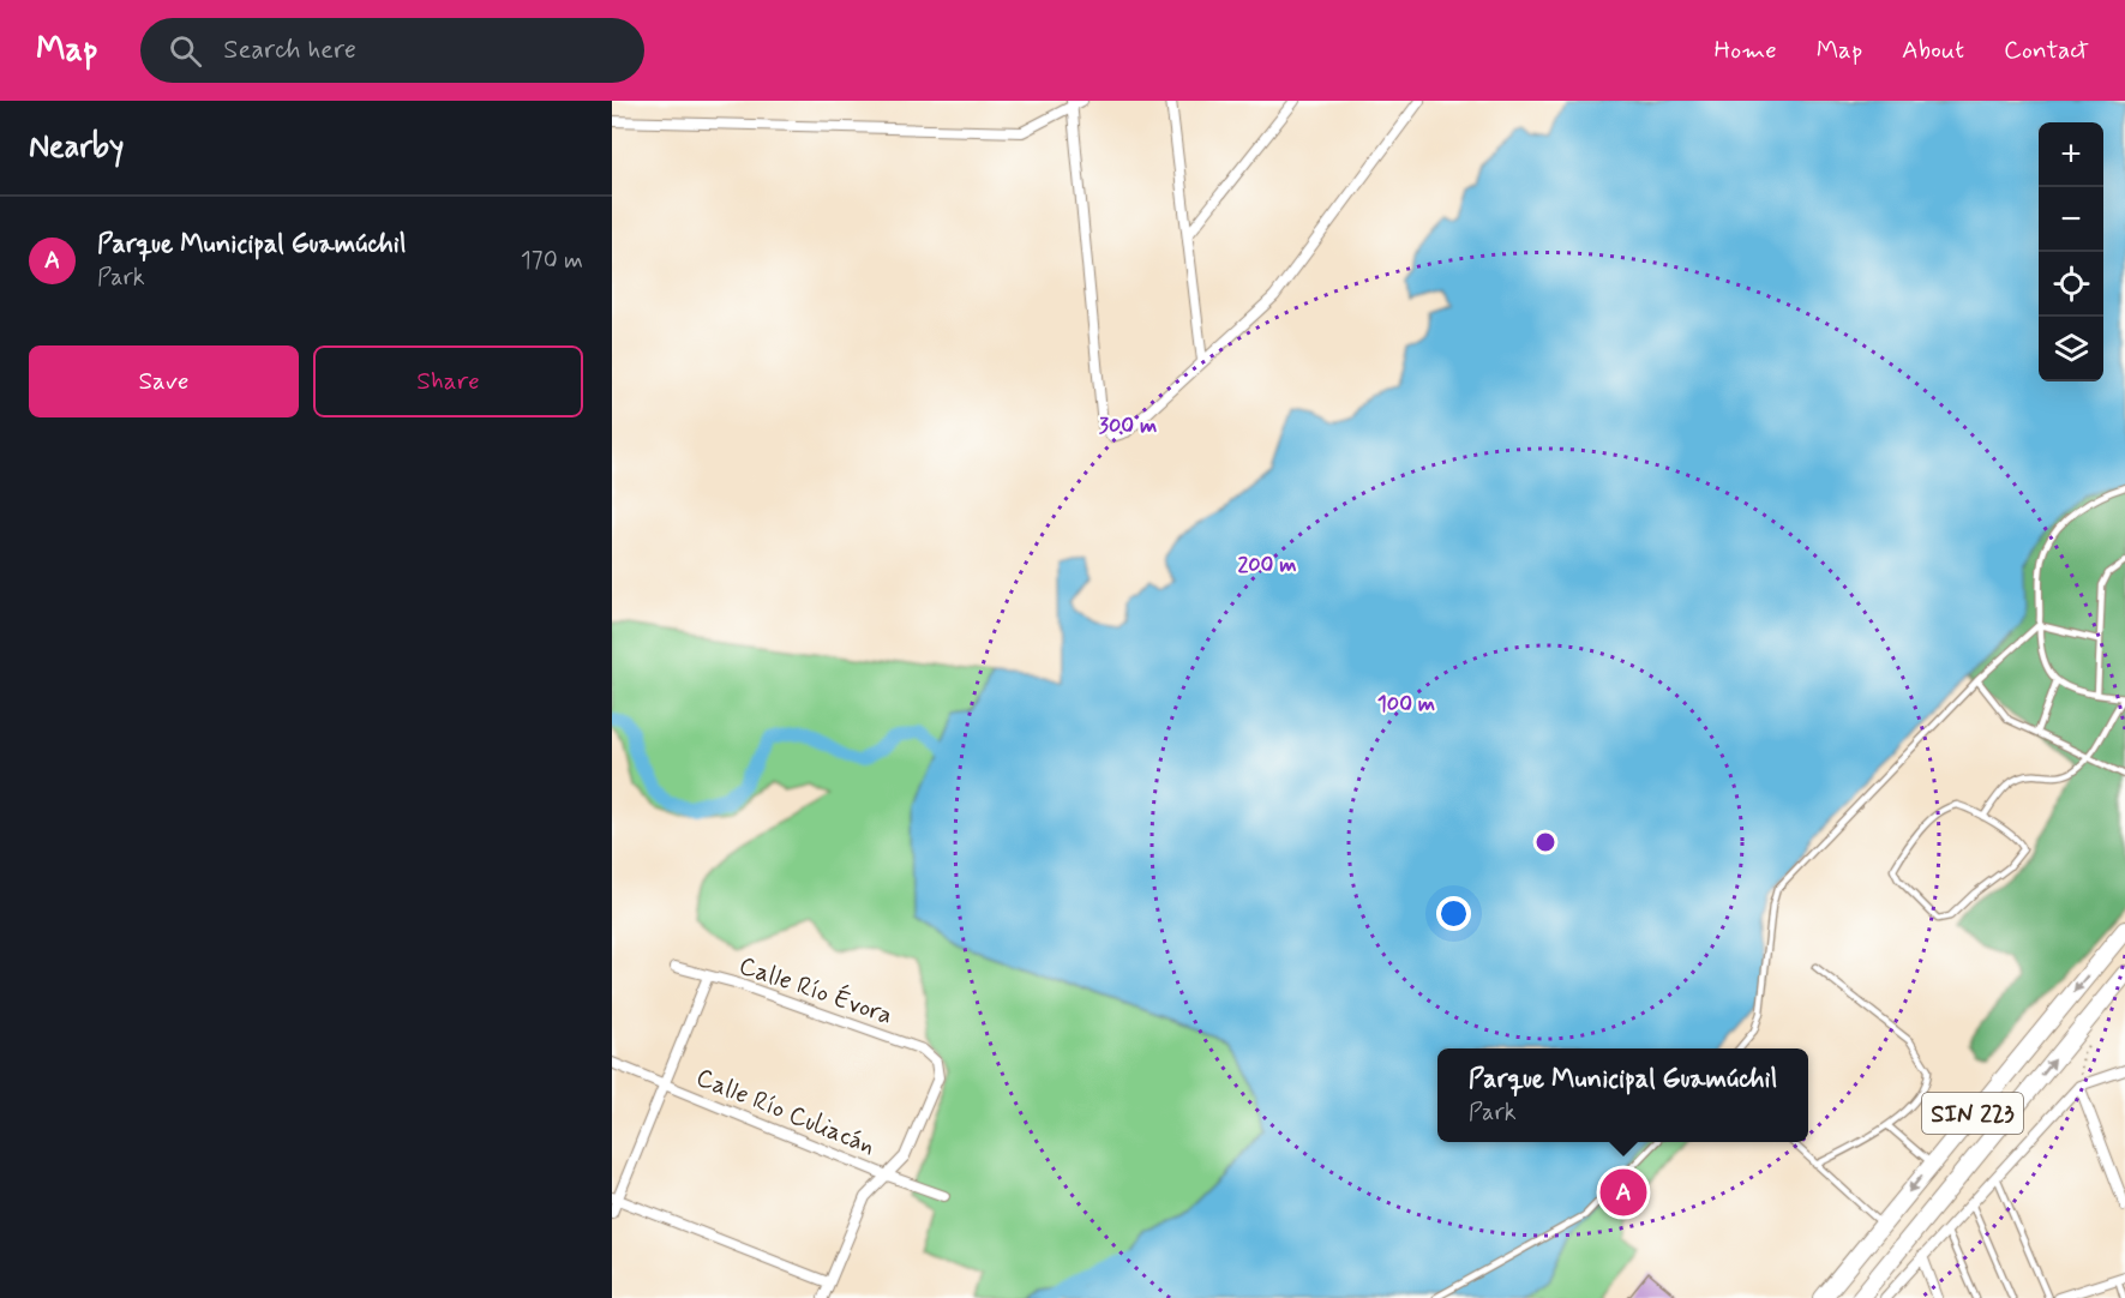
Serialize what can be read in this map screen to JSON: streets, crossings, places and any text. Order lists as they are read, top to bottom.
{
  "streets": {
    "main road": ["SIN 223"],
    "street": ["Calle Río Évora", "Calle Río Culiacán"]
  },
  "crossings": [
    ["Calle Río Évora", "Calle Río Culiacán"]
  ],
  "page": {
    "header": "Map",
    "search": "Search here",
    "nav": [
      "Home",
      "Map",
      "About",
      "Contact"
    ],
    "heading": "Nearby",
    "map_buttons": ["+", "−"],
    "list": [
      {
        "mark": "A",
        "name": "Parque Municipal Guamúchil",
        "note": "Park",
        "value": "170 m"
      }
    ],
    "buttons": ["Save", "Share"],
    "popup": ["Parque Municipal Guamúchil", "Park"],
    "pins": "A"
  },
  "rings": ["300 m", "200 m", "100 m"]
}
